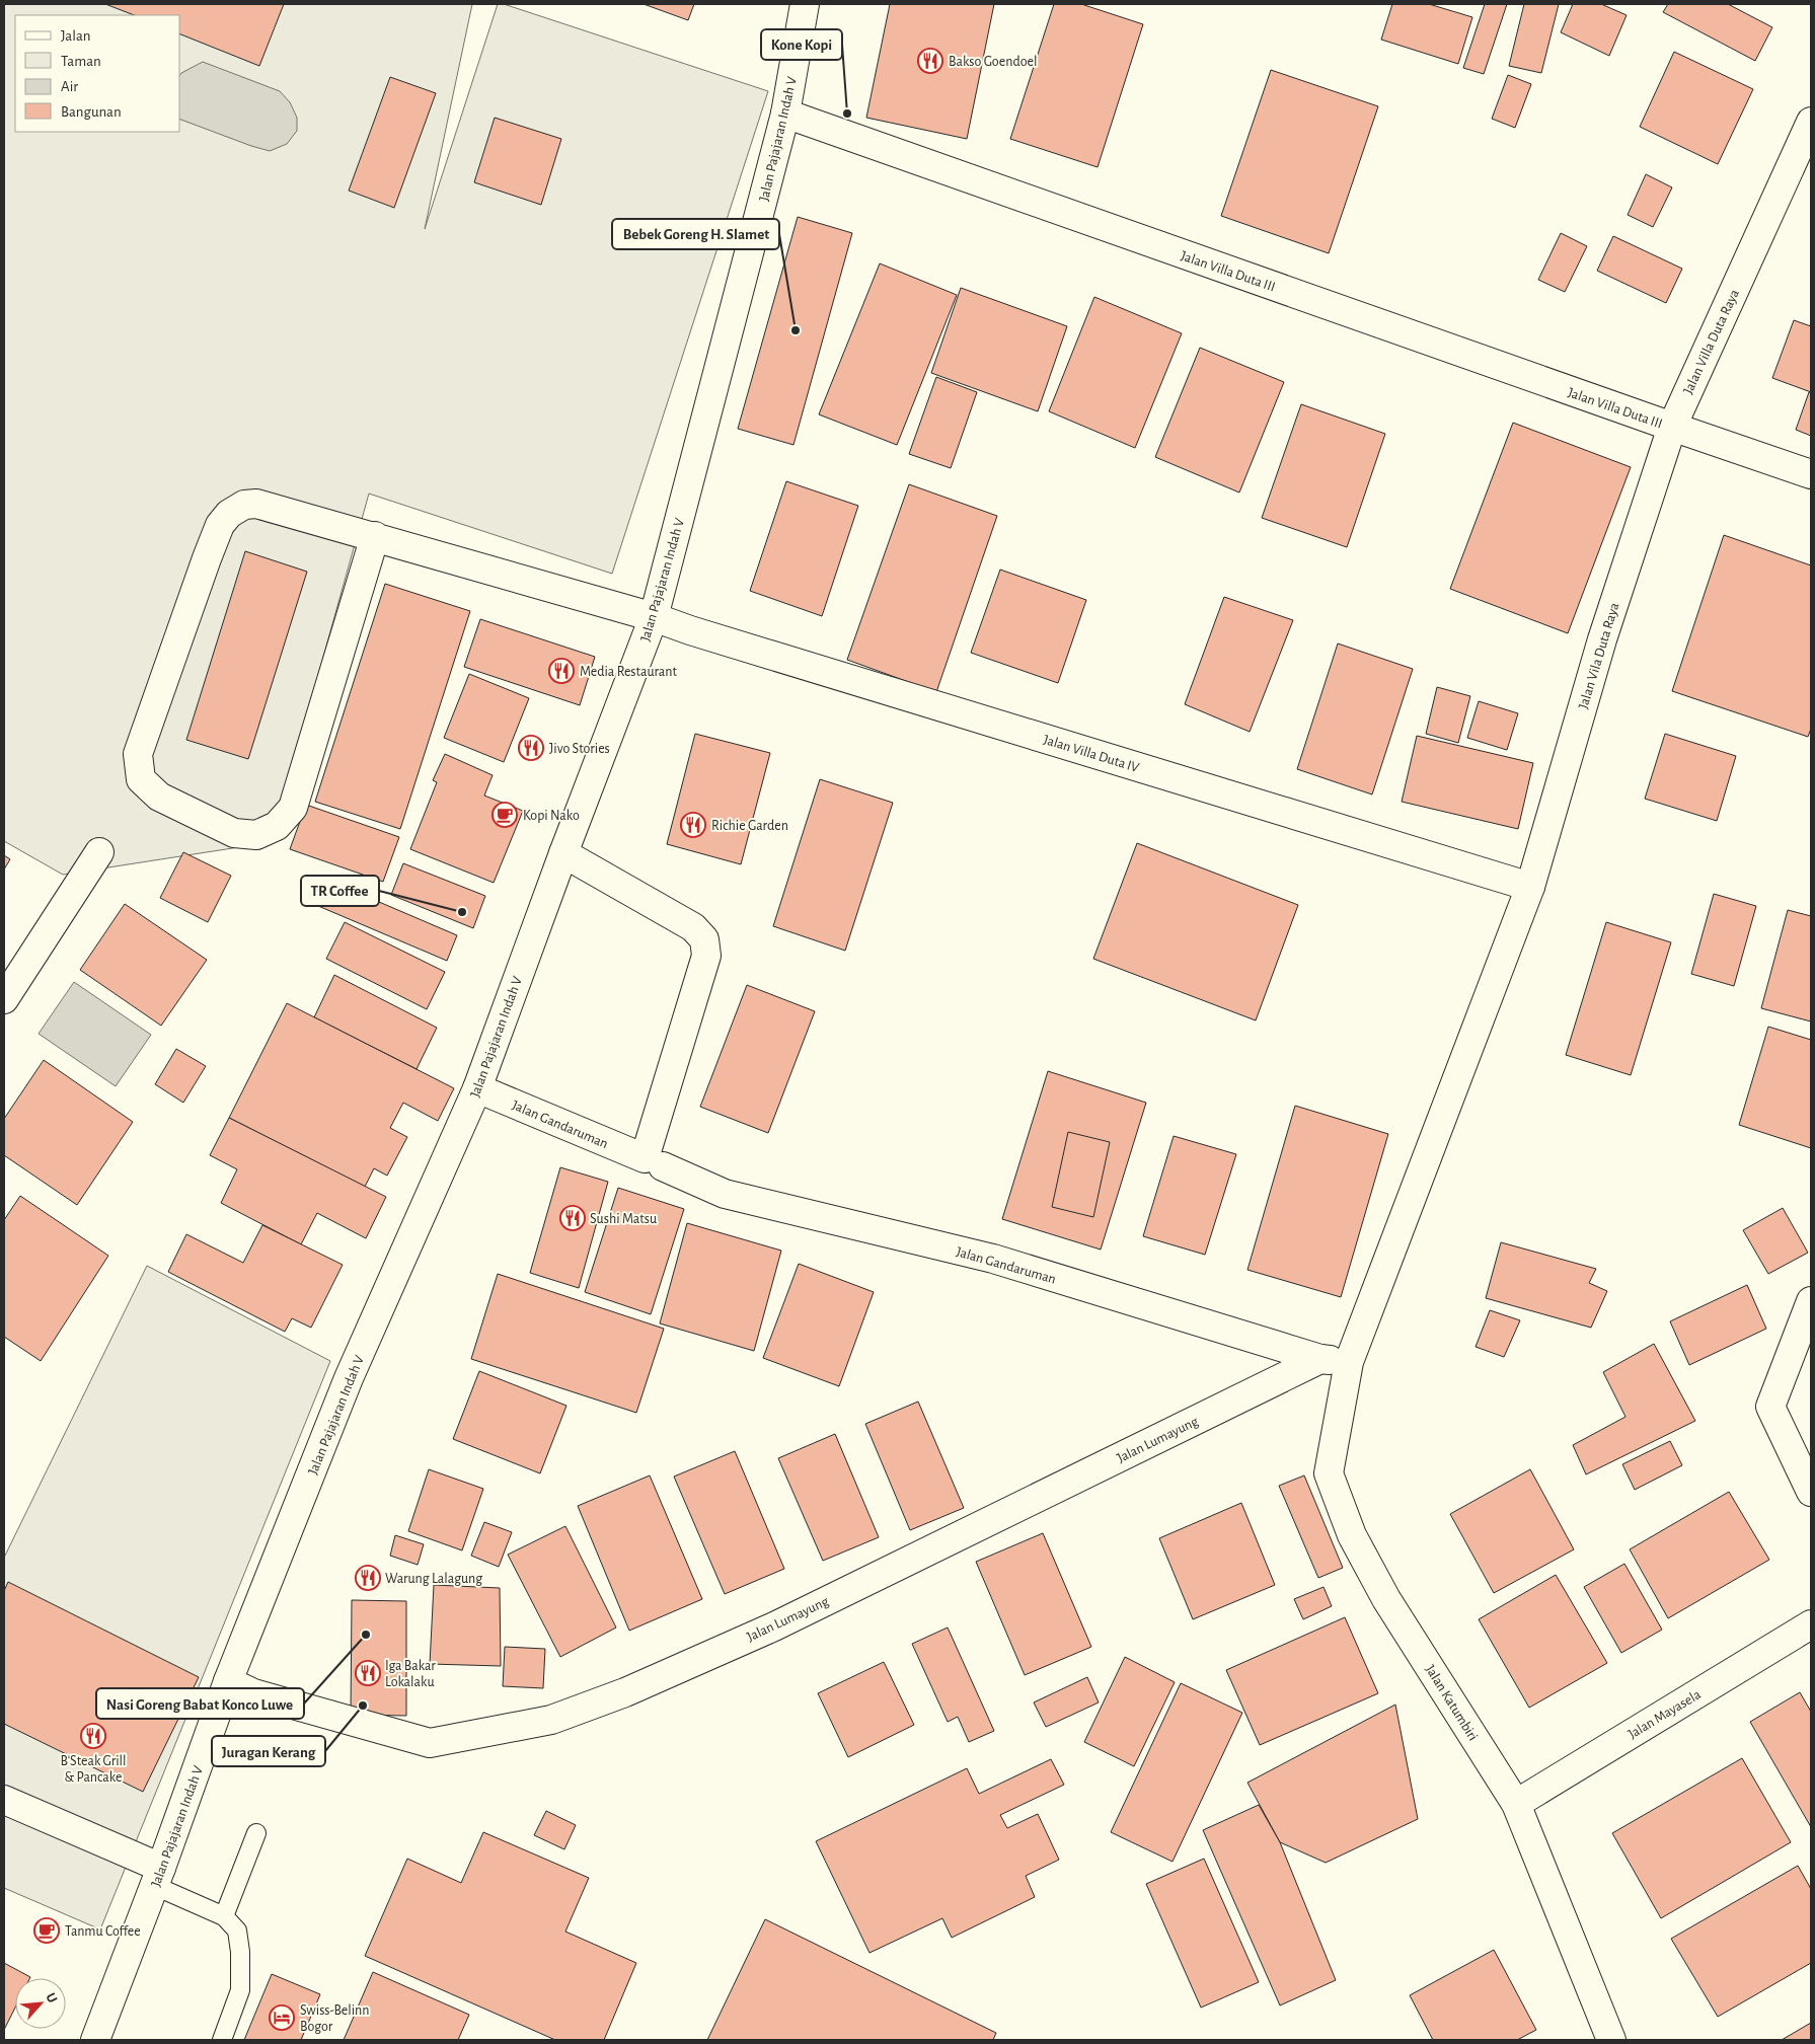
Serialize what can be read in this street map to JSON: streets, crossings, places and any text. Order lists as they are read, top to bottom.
{
  "streets": {
    "street": [
      "Jalan Pajajaran Indah V",
      "Jalan Villa Duta III",
      "Jalan Villa Duta Raya",
      "Jalan Vila Duta Raya",
      "Jalan Villa Duta IV",
      "Jalan Gandaruman",
      "Jalan Lumayung",
      "Jalan Katumbiri",
      "Jalan Mayasela"
    ]
  },
  "crossings": [
    ["Jalan Pajajaran Indah V", "Jalan Villa Duta III"],
    ["Jalan Pajajaran Indah V", "Jalan Villa Duta IV"],
    ["Jalan Pajajaran Indah V", "Jalan Gandaruman"],
    ["Jalan Pajajaran Indah V", "Jalan Lumayung"],
    ["Jalan Villa Duta III", "Jalan Villa Duta Raya"],
    ["Jalan Villa Duta III", "Jalan Vila Duta Raya"],
    ["Jalan Villa Duta Raya", "Jalan Vila Duta Raya"],
    ["Jalan Vila Duta Raya", "Jalan Villa Duta IV"],
    ["Jalan Vila Duta Raya", "Jalan Gandaruman"],
    ["Jalan Vila Duta Raya", "Jalan Katumbiri"],
    ["Jalan Gandaruman", "Jalan Lumayung"],
    ["Jalan Gandaruman", "Jalan Katumbiri"],
    ["Jalan Katumbiri", "Jalan Mayasela"]
  ],
  "places": {
    "restaurant": [
      "Bakso Goendoel",
      "Media Restaurant",
      "Jivo Stories",
      "Richie Garden",
      "Sushi Matsu",
      "Warung Lalagung",
      "Iga Bakar Lokalaku",
      "B'Steak Grill & Pancake"
    ],
    "other": [
      "Kone Kopi",
      "Bebek Goreng H. Slamet",
      "TR Coffee",
      "Nasi Goreng Babat Konco Luwe",
      "Juragan Kerang"
    ],
    "cafe": ["Kopi Nako", "Tanmu Coffee"],
    "hotel": ["Swiss-Belinn Bogor"]
  },
  "legend": [
    "Jalan",
    "Taman",
    "Air",
    "Bangunan"
  ],
  "north": "top right"
}
